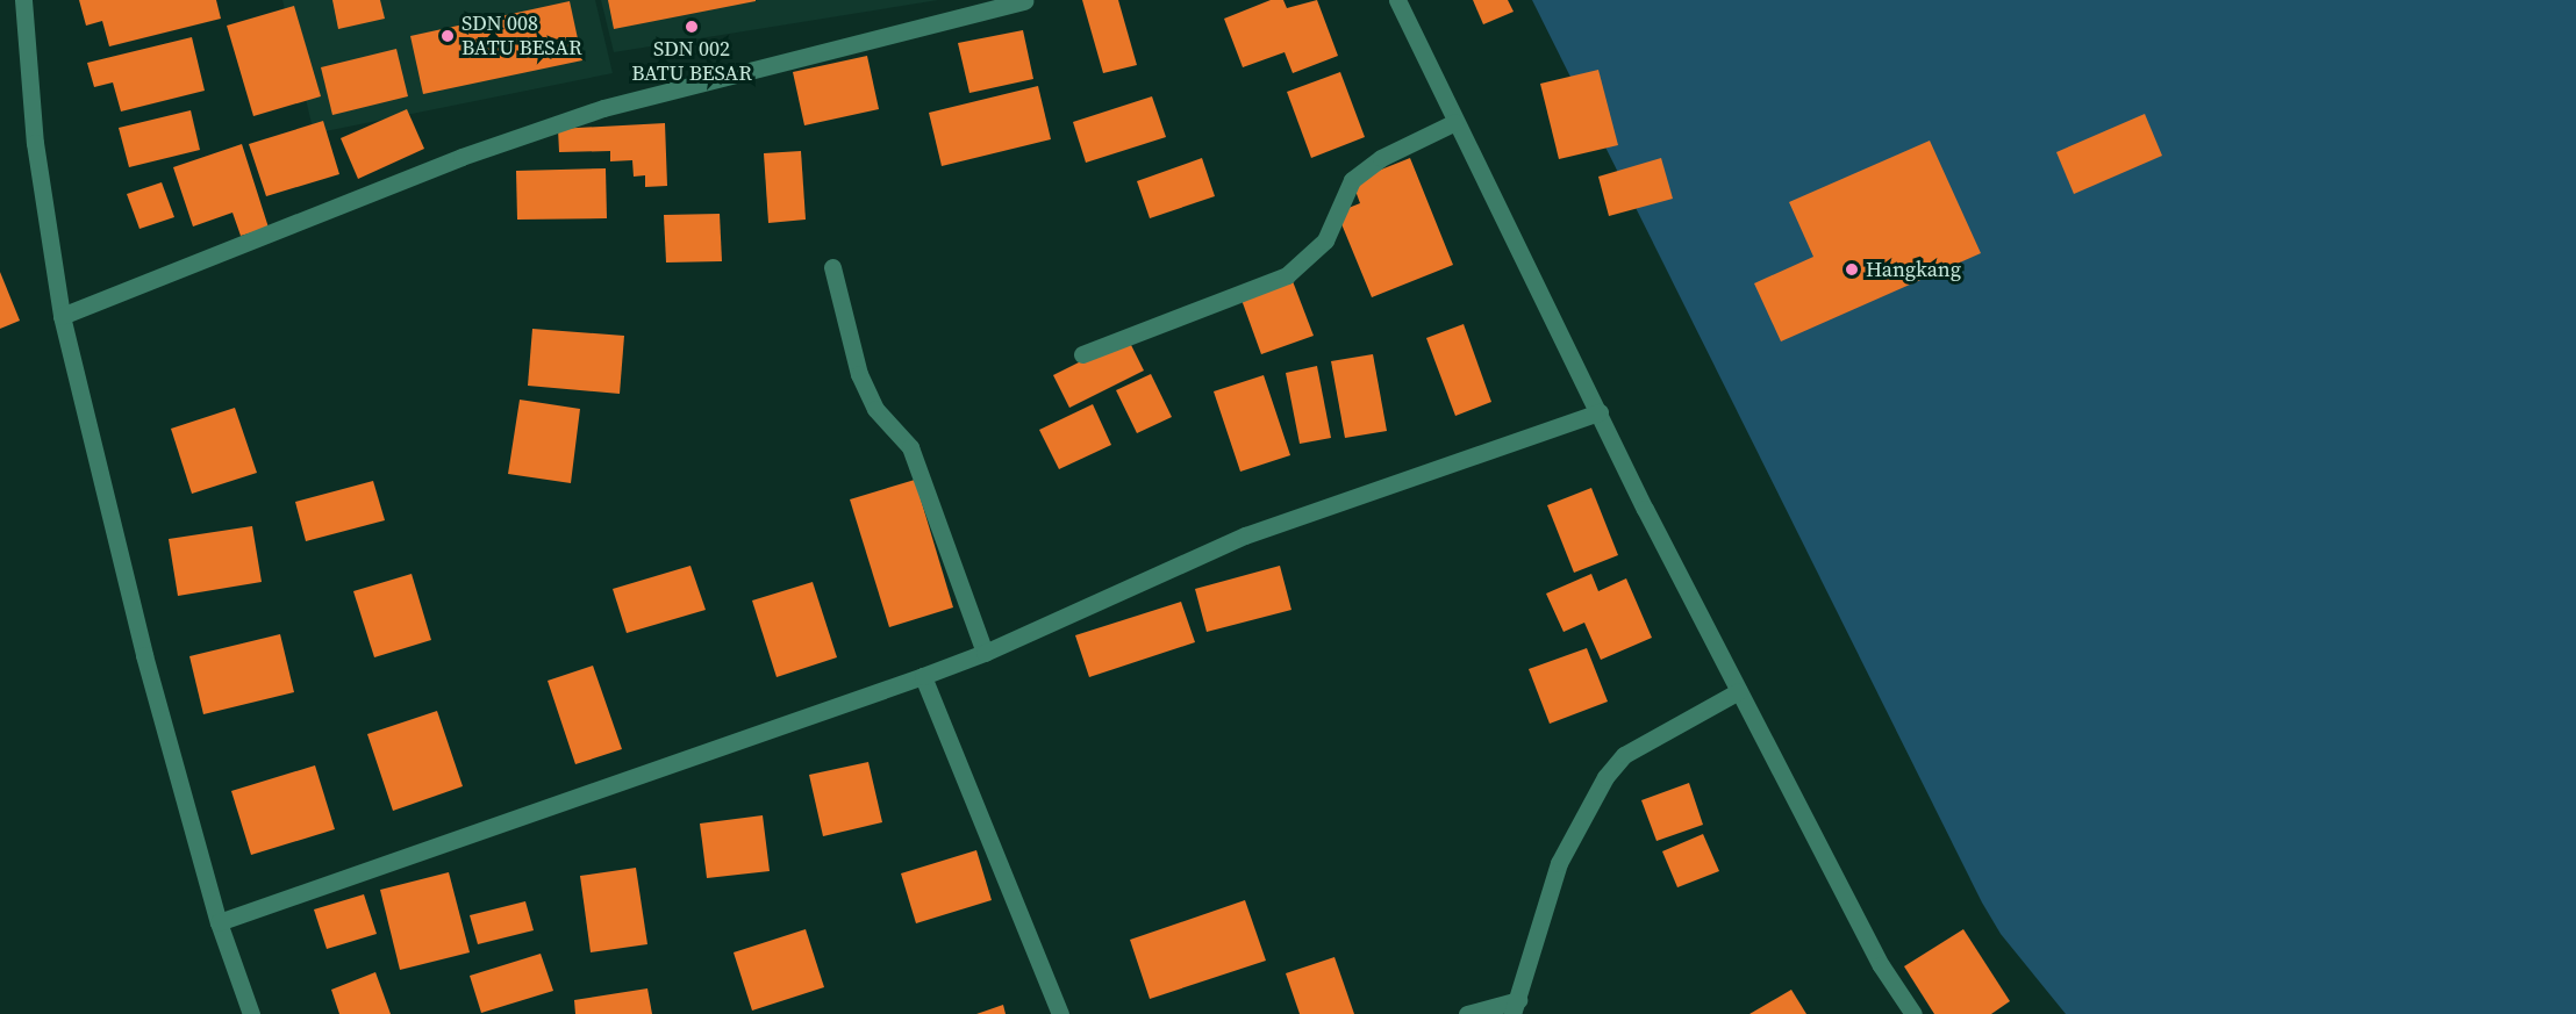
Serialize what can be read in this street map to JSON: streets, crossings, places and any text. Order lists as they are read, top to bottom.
{
  "places": ["SDN 002 BATU BESAR", "SDN 008 BATU BESAR", "Hangkang"]
}
